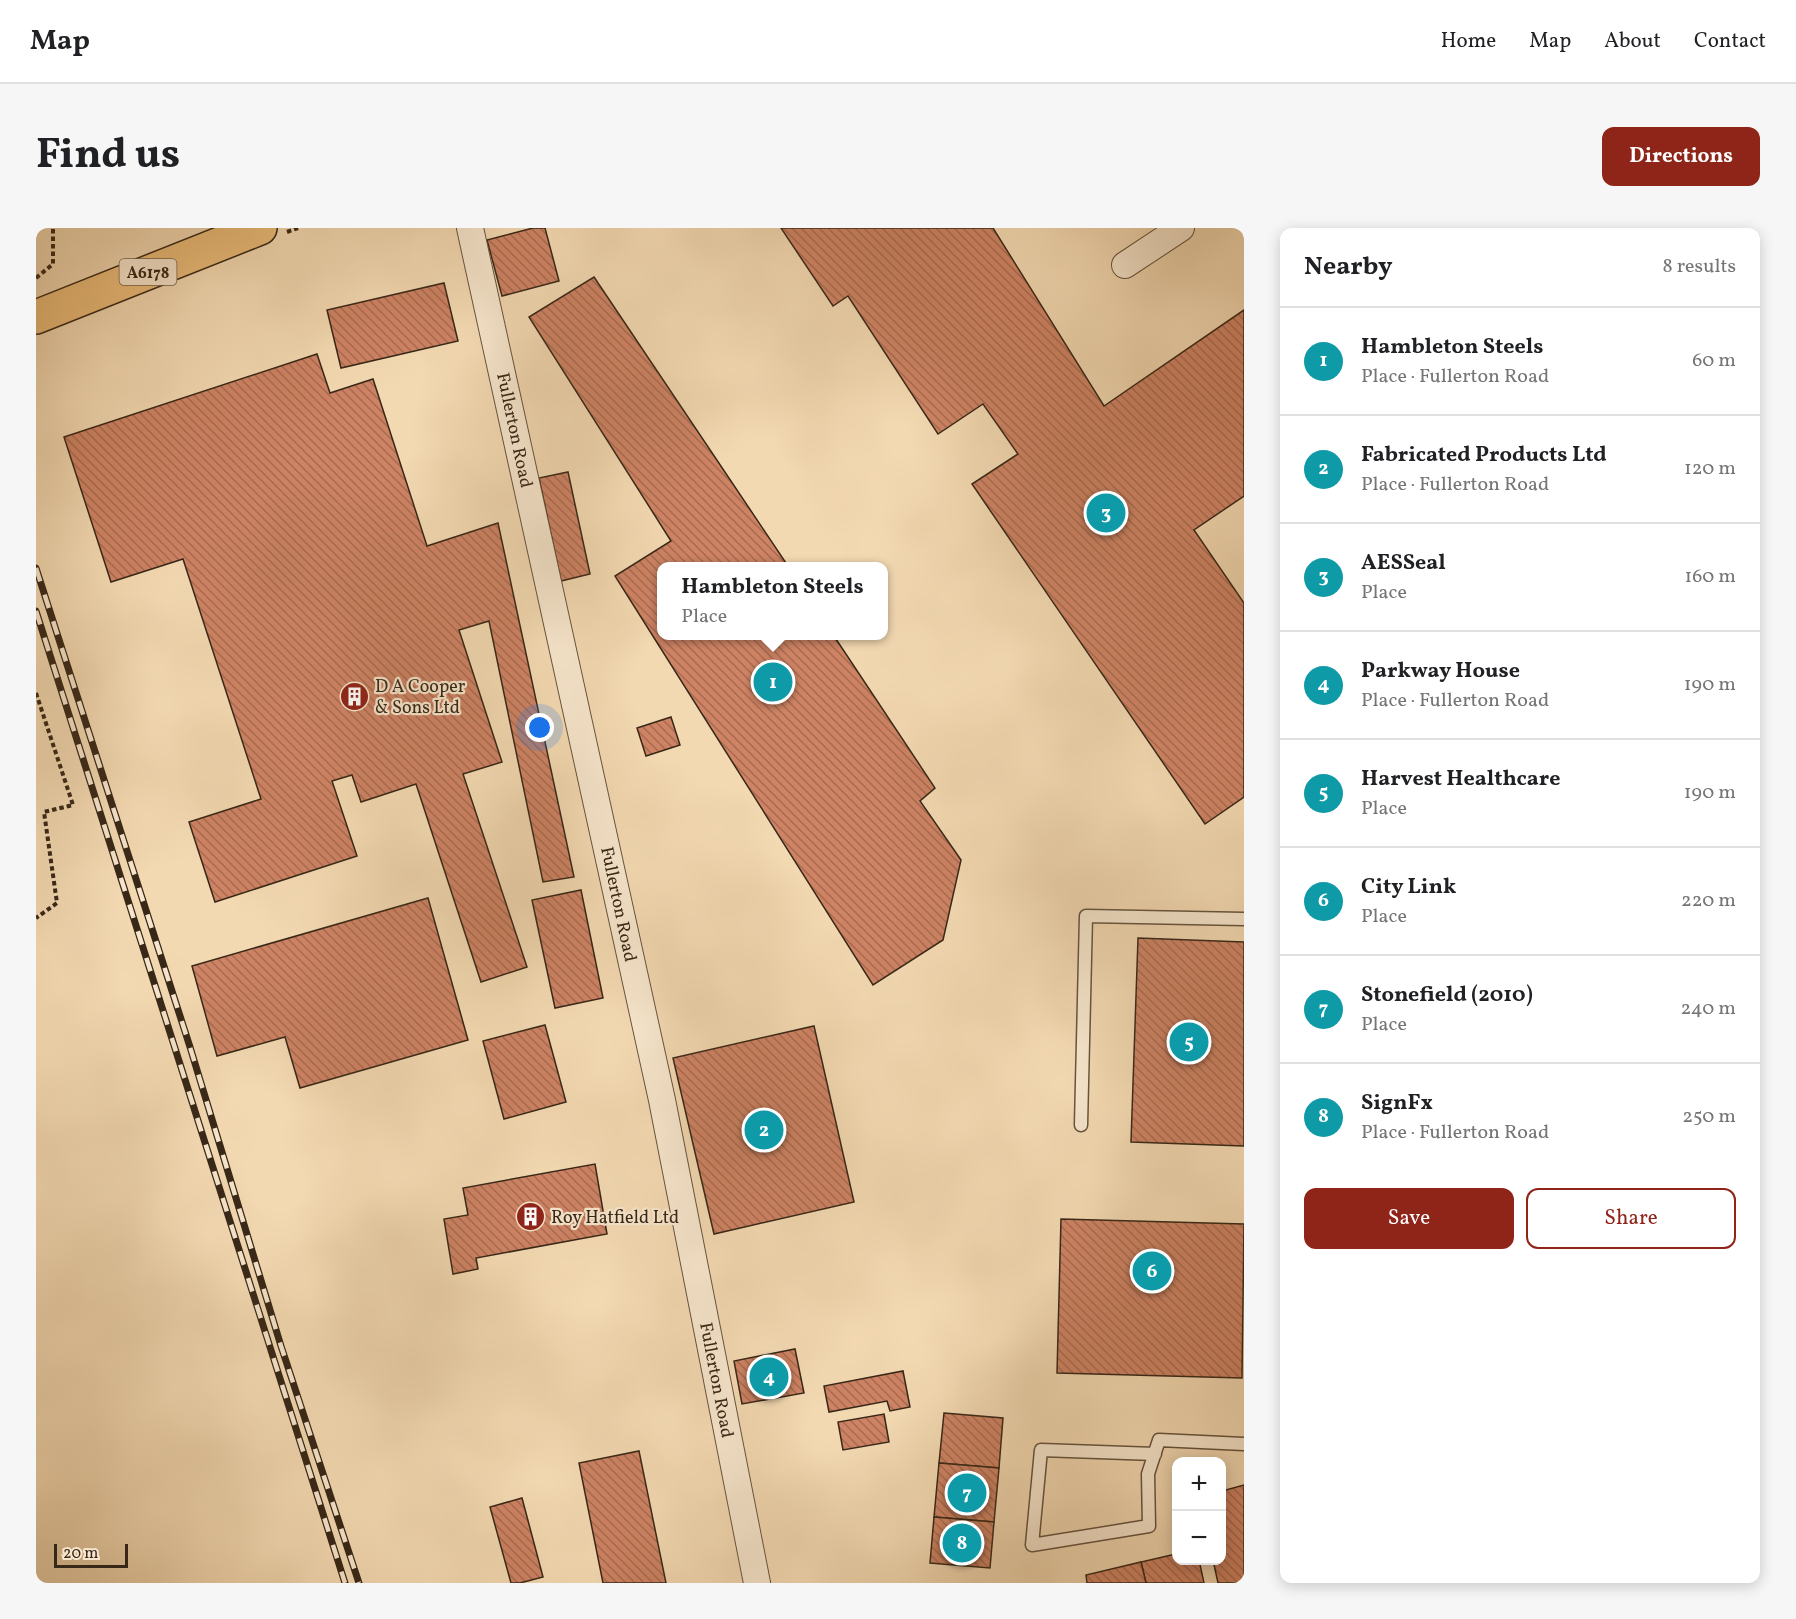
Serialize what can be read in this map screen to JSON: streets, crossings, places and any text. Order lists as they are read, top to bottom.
{
  "streets": {
    "main road": ["A6178"],
    "street": ["Fullerton Road"]
  },
  "places": {
    "building": ["D A Cooper & Sons Ltd", "Roy Hatfield Ltd"]
  },
  "scale_bar": "20 m",
  "page": {
    "header": "Map",
    "nav": [
      "Home",
      "Map",
      "About",
      "Contact"
    ],
    "title": "Find us",
    "buttons": [
      "Directions",
      ["Save", "Share"]
    ],
    "heading": ["Nearby", "8 results"],
    "list": [
      {
        "mark": "1",
        "name": "Hambleton Steels",
        "note": "Place · Fullerton Road",
        "value": "60 m"
      },
      {
        "mark": "2",
        "name": "Fabricated Products Ltd",
        "note": "Place · Fullerton Road",
        "value": "120 m"
      },
      {
        "mark": "3",
        "name": "AESSeal",
        "note": "Place",
        "value": "160 m"
      },
      {
        "mark": "4",
        "name": "Parkway House",
        "note": "Place · Fullerton Road",
        "value": "190 m"
      },
      {
        "mark": "5",
        "name": "Harvest Healthcare",
        "note": "Place",
        "value": "190 m"
      },
      {
        "mark": "6",
        "name": "City Link",
        "note": "Place",
        "value": "220 m"
      },
      {
        "mark": "7",
        "name": "Stonefield (2010)",
        "note": "Place",
        "value": "240 m"
      },
      {
        "mark": "8",
        "name": "SignFx",
        "note": "Place · Fullerton Road",
        "value": "250 m"
      }
    ],
    "pins": [
      "3",
      "1",
      "5",
      "2",
      "6",
      "4",
      "7",
      "8"
    ],
    "popup": ["Hambleton Steels", "Place"],
    "map_buttons": ["+", "−"],
    "scale": "20 m"
  }
}
